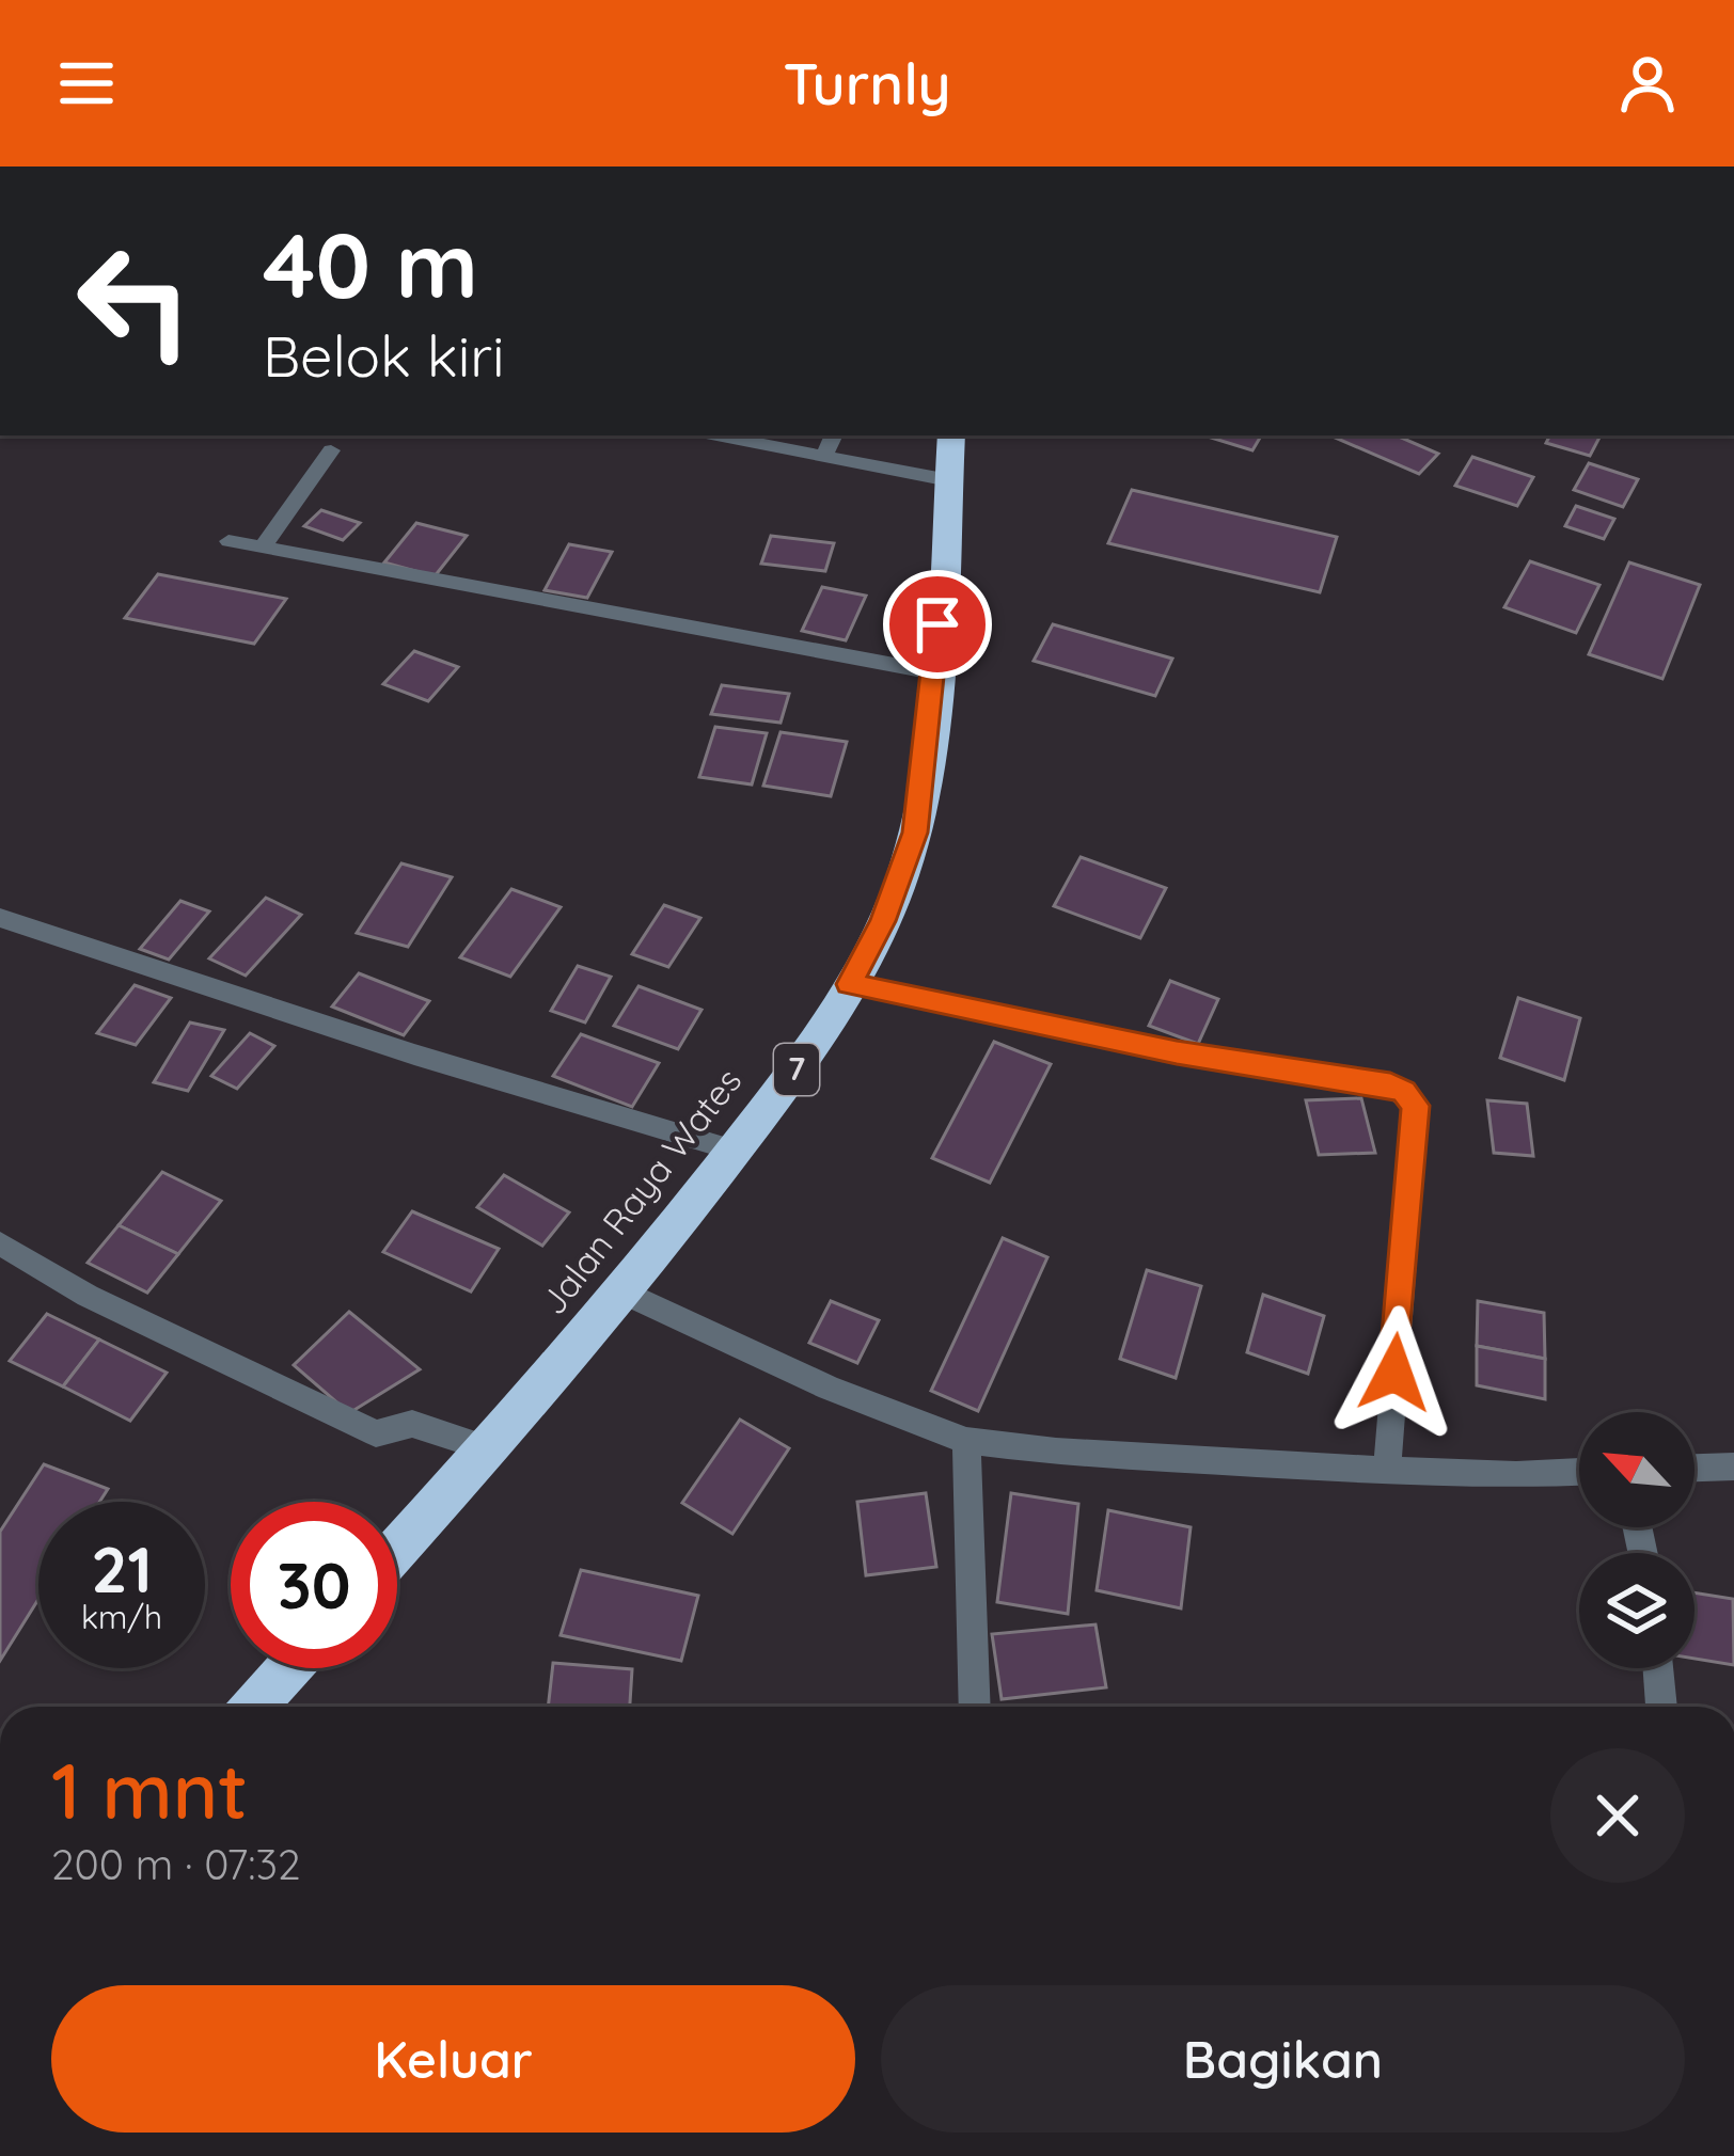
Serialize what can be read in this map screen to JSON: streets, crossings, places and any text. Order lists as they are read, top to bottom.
{
  "streets": {
    "highway": ["7", "Jalan Raya Wates"]
  },
  "north": "top left",
  "page": {
    "header": "Turnly",
    "turn": ["40 m", "Belok kiri"],
    "speed": "21 km/h",
    "limit": "30",
    "heading": ["1 mnt", "200 m · 07:32"],
    "buttons": ["Keluar", "Bagikan"]
  }
}
